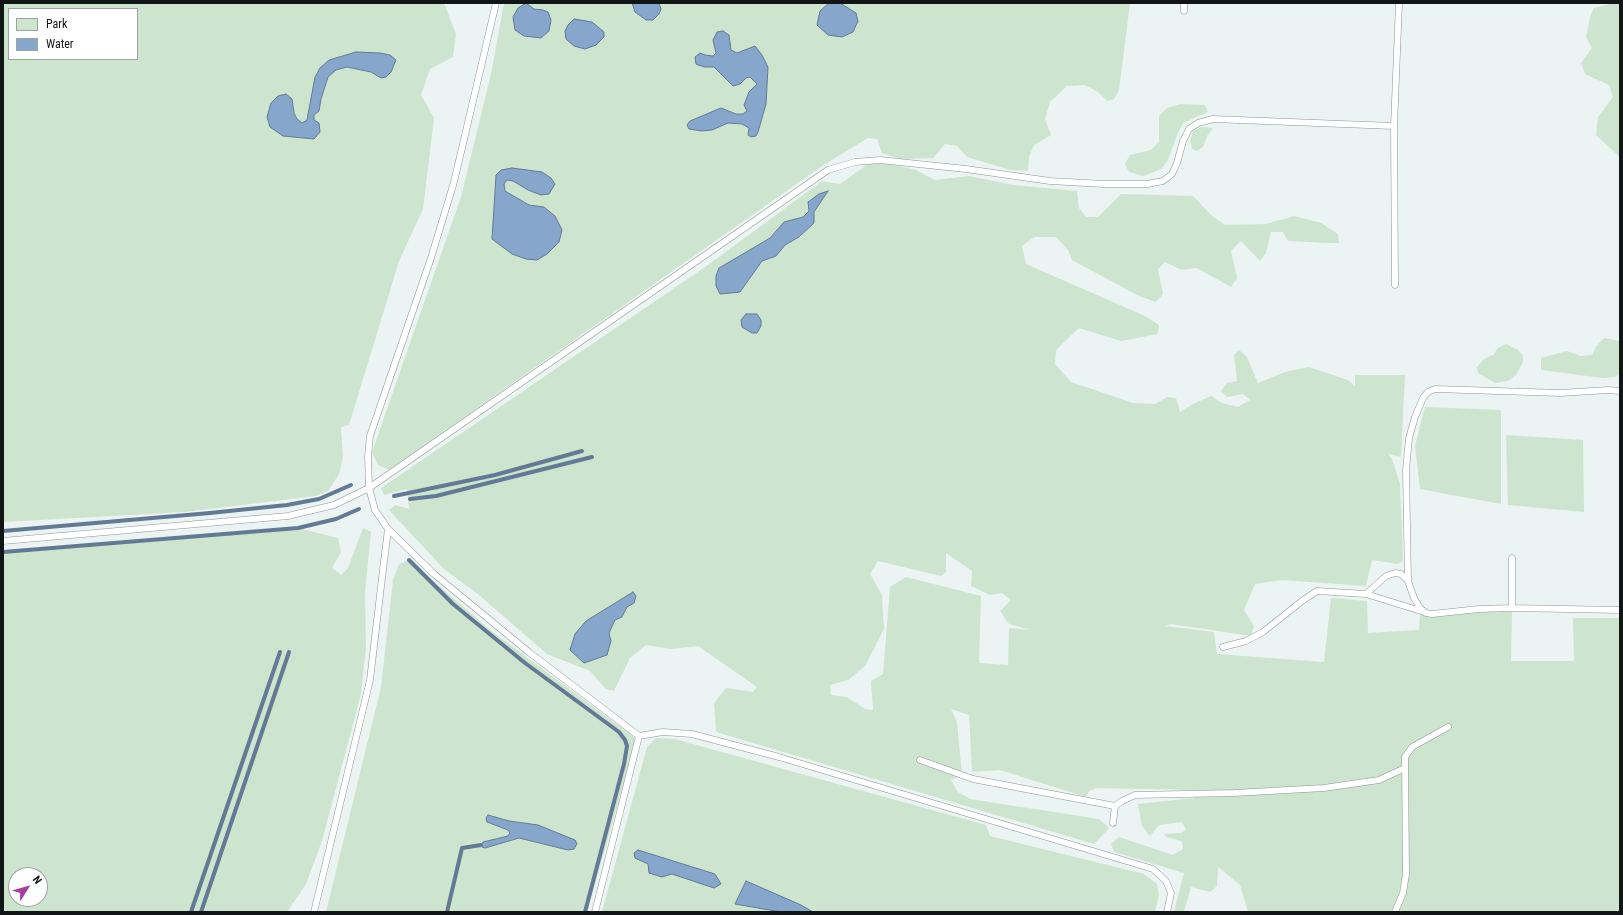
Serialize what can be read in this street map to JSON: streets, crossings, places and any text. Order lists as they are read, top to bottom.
{
  "legend": ["Park", "Water"],
  "north": "top right"
}
